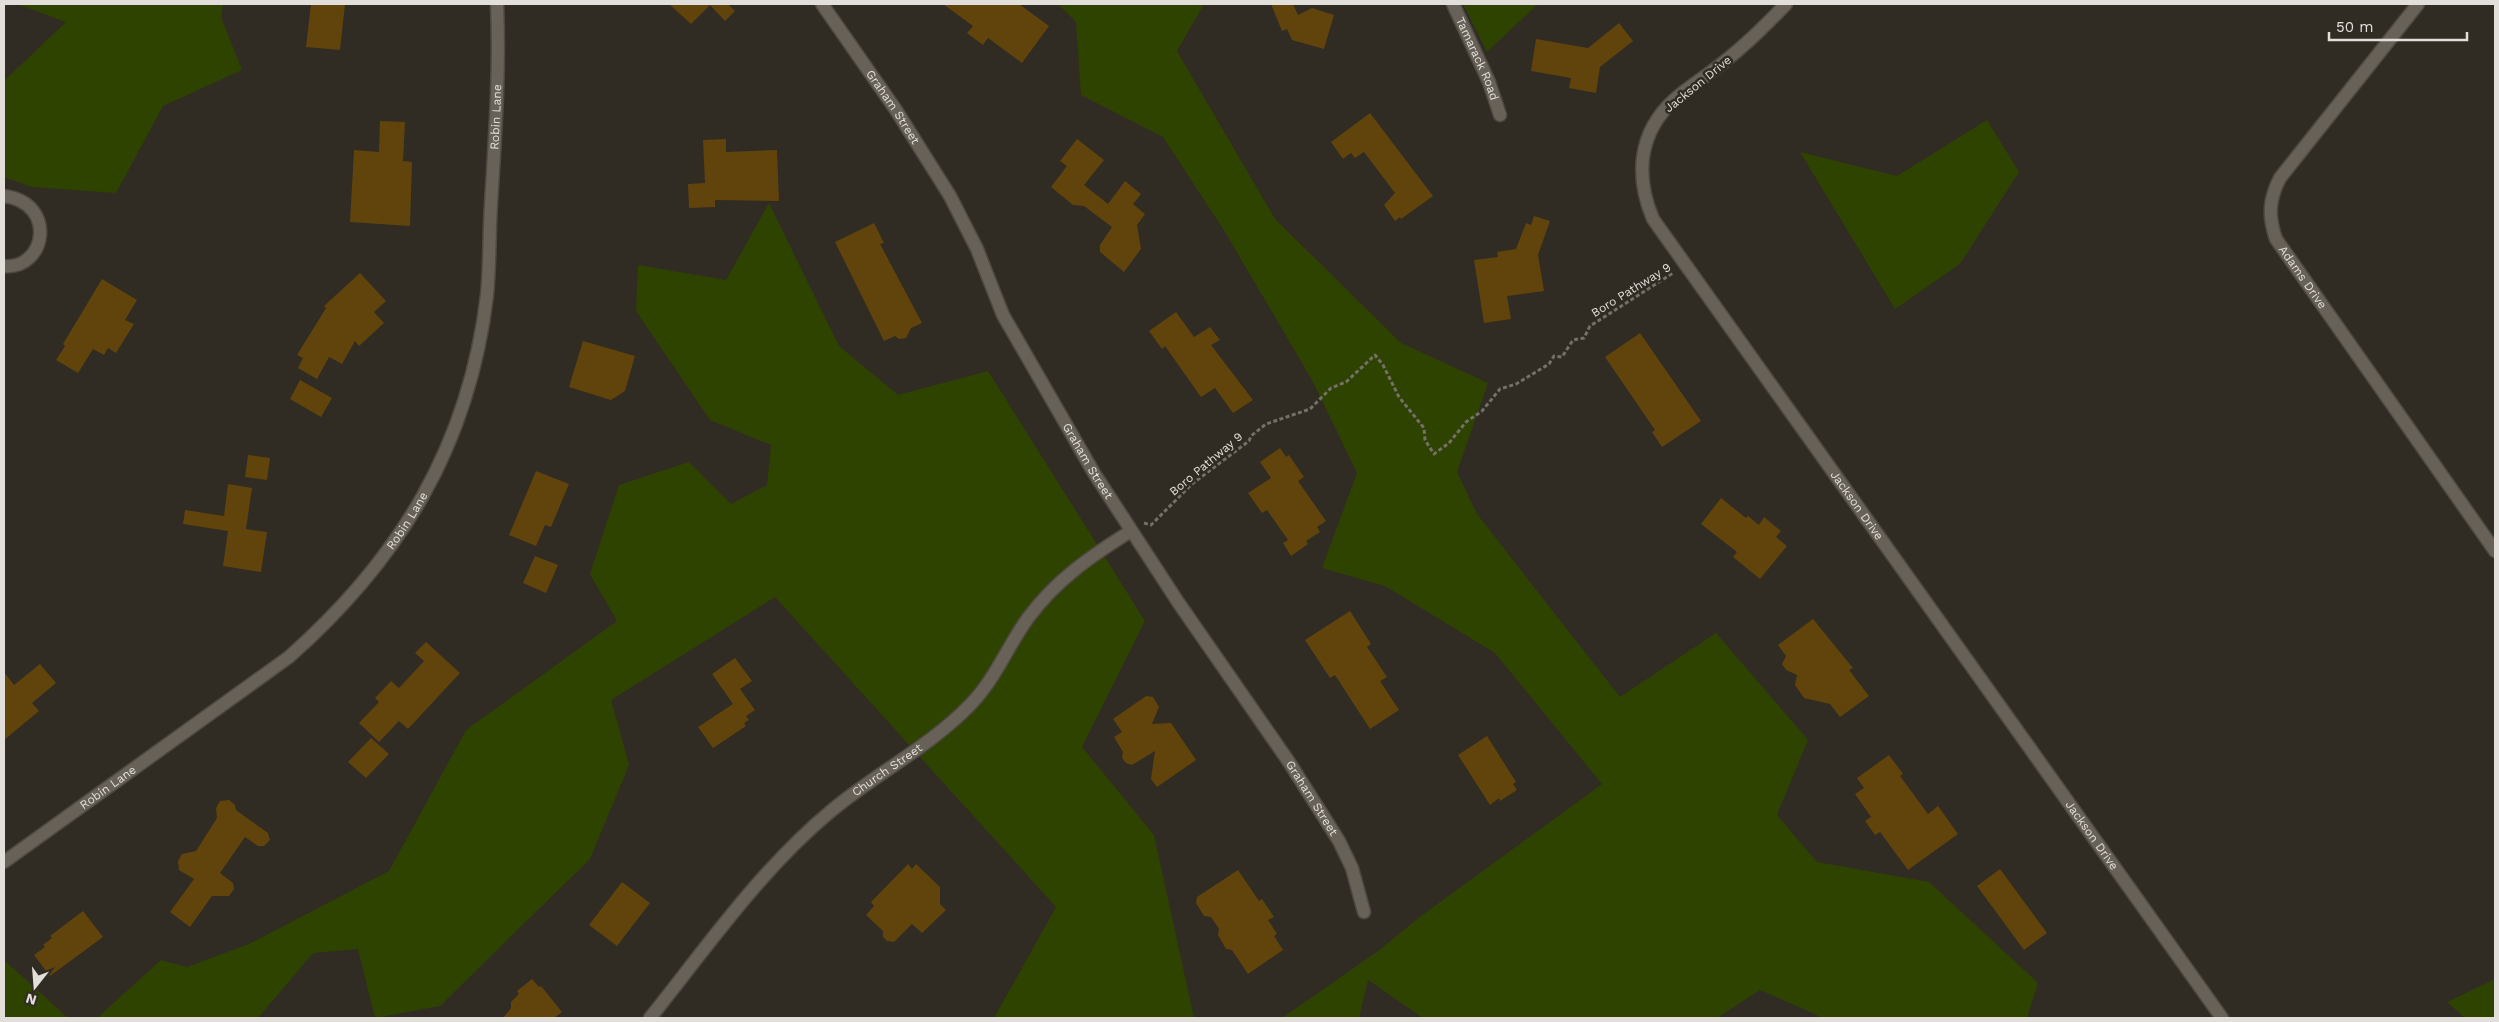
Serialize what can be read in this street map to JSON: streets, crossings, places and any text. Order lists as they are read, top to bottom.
{
  "streets": {
    "street": [
      "Tamarack Road",
      "Jackson Drive",
      "Graham Street",
      "Robin Lane",
      "Adams Drive",
      "Church Street"
    ],
    "path": ["Boro Pathway 9"]
  },
  "crossings": [
    ["Jackson Drive", "Boro Pathway 9"],
    ["Graham Street", "Boro Pathway 9"],
    ["Graham Street", "Church Street"],
    ["Boro Pathway 9", "Church Street"]
  ],
  "scale_bar": "50 m",
  "north": "bottom"
}
